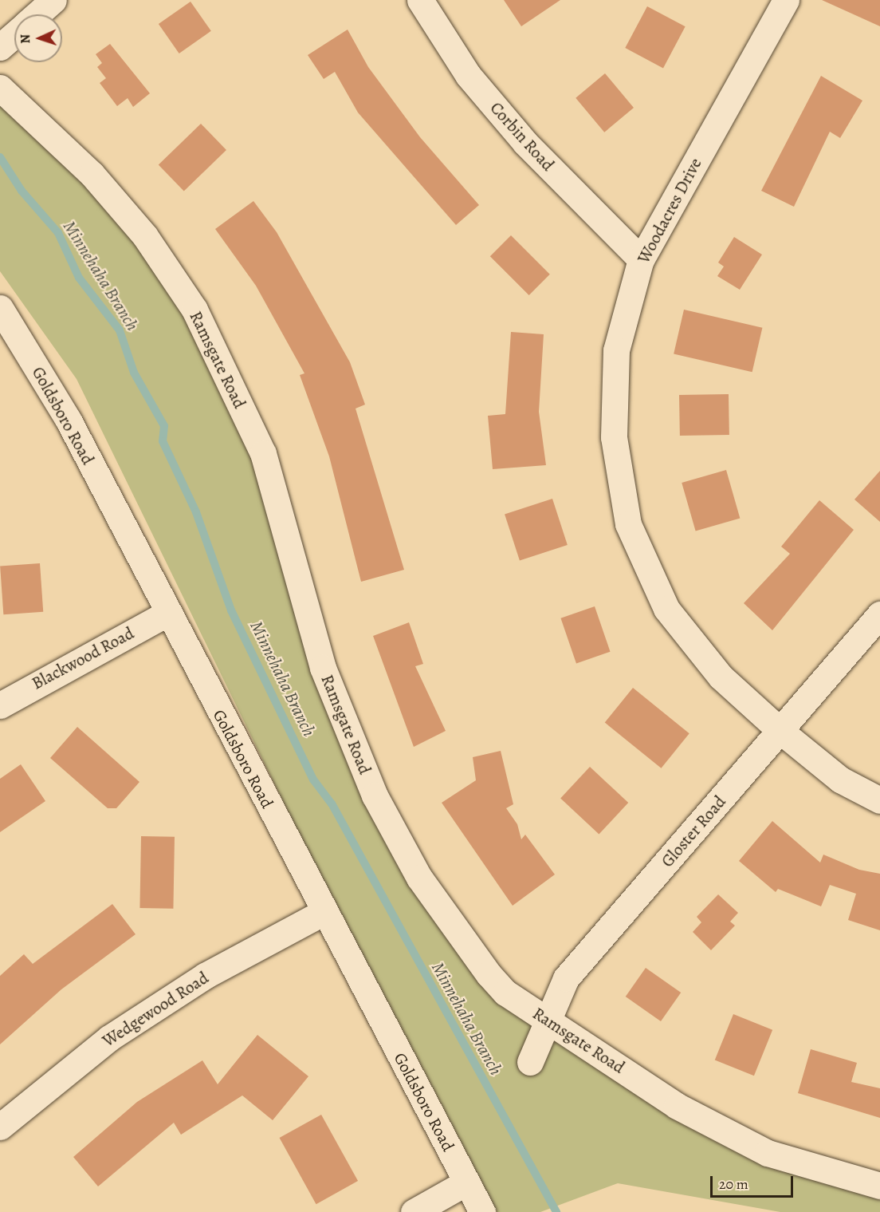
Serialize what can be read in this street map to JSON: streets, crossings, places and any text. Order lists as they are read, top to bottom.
{
  "streets": {
    "street": [
      "Corbin Road",
      "Woodacres Drive",
      "Ramsgate Road",
      "Goldsboro Road",
      "Blackwood Road",
      "Gloster Road",
      "Wedgewood Road"
    ]
  },
  "crossings": [
    ["Corbin Road", "Woodacres Drive"],
    ["Woodacres Drive", "Gloster Road"],
    ["Ramsgate Road", "Gloster Road"],
    ["Goldsboro Road", "Blackwood Road"],
    ["Goldsboro Road", "Wedgewood Road"]
  ],
  "water": ["Minnehaha Branch"],
  "scale_bar": "20 m",
  "north": "left"
}
